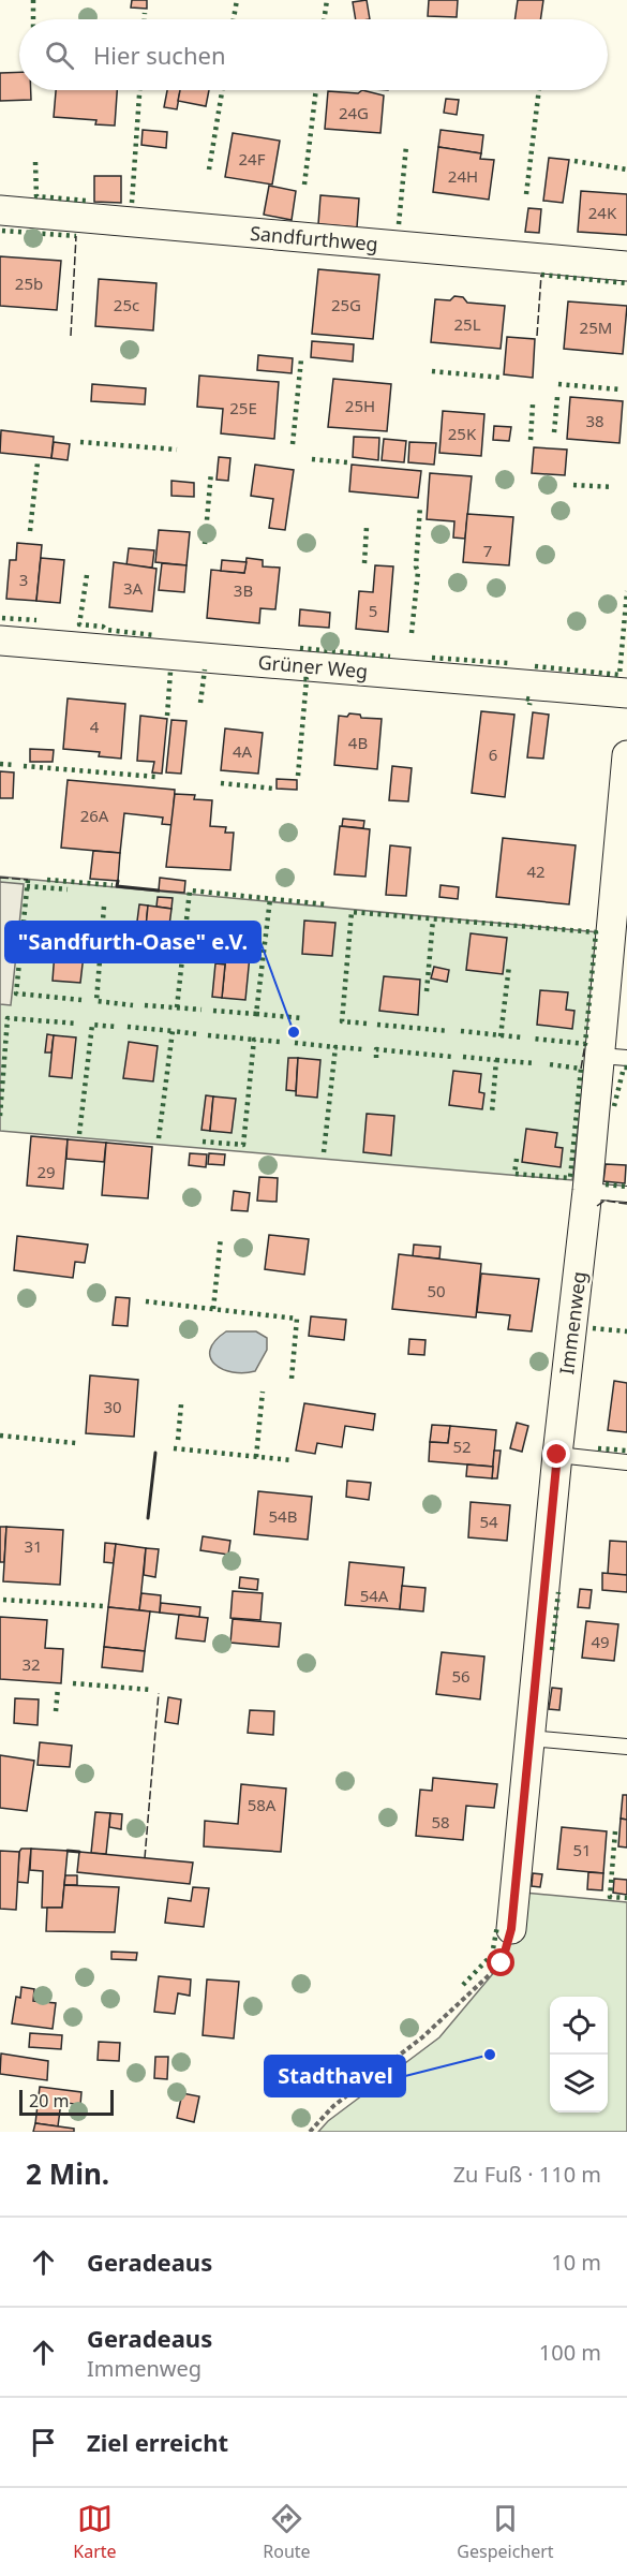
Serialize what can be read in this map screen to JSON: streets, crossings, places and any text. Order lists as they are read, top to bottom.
{
  "streets": {
    "street": ["Sandfurthweg", "Grüner Weg", "Immenweg"]
  },
  "places": ["\"Sandfurth-Oase\" e.V.", "Stadthavel"],
  "house_numbers": [
    "24G",
    "24F",
    "24H",
    "24K",
    "25b",
    "25c",
    "25G",
    "25L",
    "25M",
    "25H",
    "25E",
    "38",
    "25K",
    "7",
    "3",
    "3A",
    "3B",
    "5",
    "4",
    "4B",
    "4A",
    "6",
    "26A",
    "42",
    "29",
    "50",
    "30",
    "52",
    "54B",
    "54",
    "31",
    "54A",
    "49",
    "32",
    "56",
    "58A",
    "58",
    "51"
  ],
  "scale_bar": "20 m",
  "page": {
    "search": "Hier suchen",
    "scale": "20 m",
    "heading": ["2 Min.", "Zu Fuß · 110 m"],
    "list": [
      ["Geradeaus", "10 m"],
      ["Geradeaus", "Immenweg", "100 m"],
      "Ziel erreicht"
    ],
    "nav": ["Karte", "Route", "Gespeichert"]
  }
}
